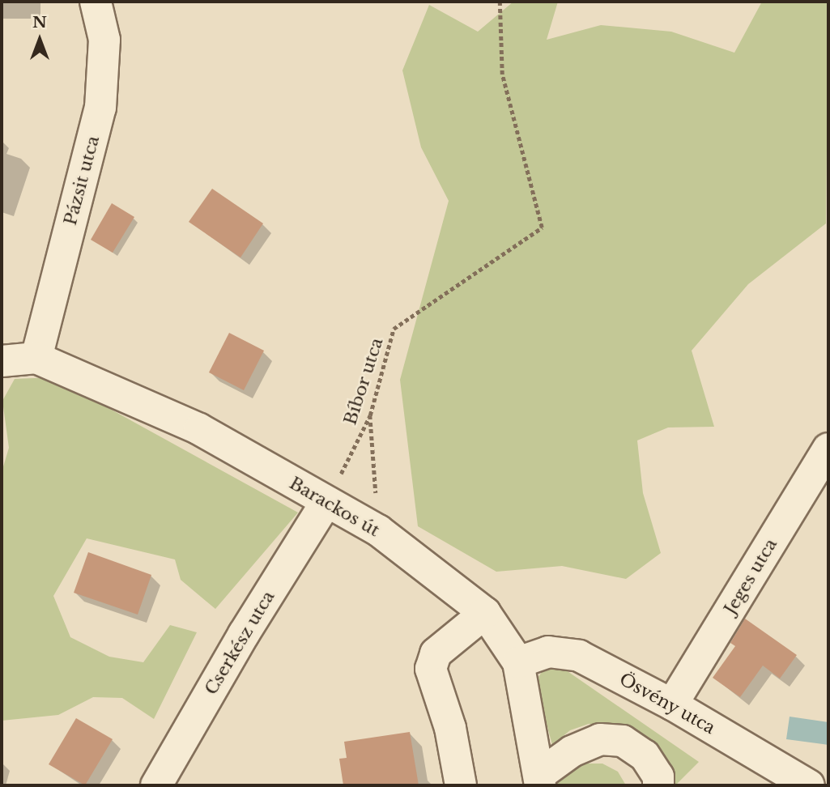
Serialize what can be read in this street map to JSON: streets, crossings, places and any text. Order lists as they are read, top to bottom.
{
  "streets": {
    "street": [
      "Pázsit utca",
      "Barackos út",
      "Jeges utca",
      "Cserkész utca",
      "Ösvény utca"
    ],
    "path": ["Bíbor utca"]
  },
  "crossings": [
    ["Pázsit utca", "Barackos út"],
    ["Bíbor utca", "Barackos út"],
    ["Bíbor utca", "Cserkész utca"],
    ["Barackos út", "Cserkész utca"],
    ["Barackos út", "Ösvény utca"],
    ["Jeges utca", "Ösvény utca"]
  ],
  "north": "top"
}
